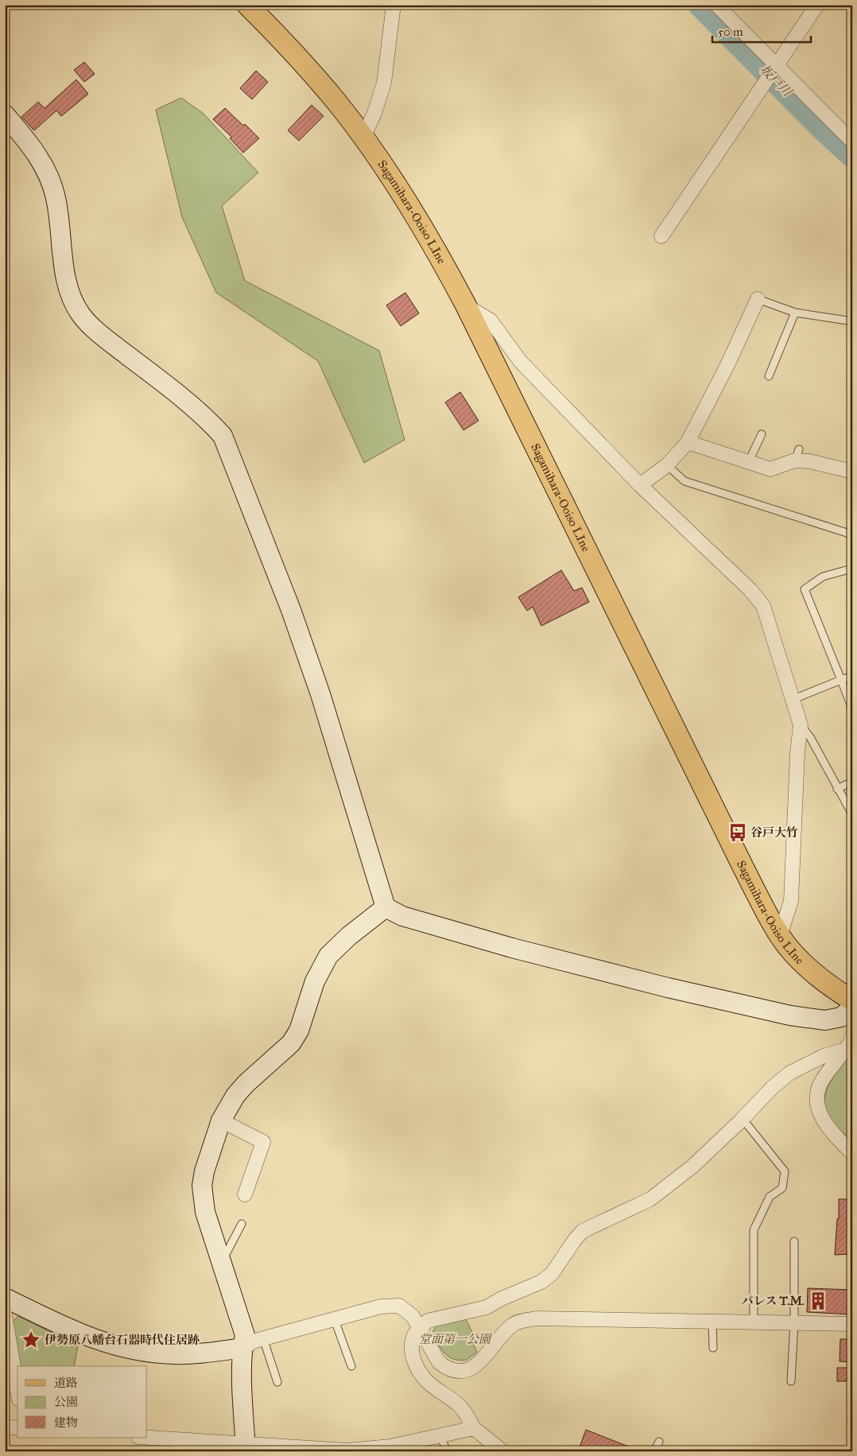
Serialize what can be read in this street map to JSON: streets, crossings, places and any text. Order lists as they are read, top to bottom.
{
  "streets": {
    "main road": ["Sagamihara-Ooiso LIne"]
  },
  "water": ["坂戸川"],
  "parks": ["堂面第一公園"],
  "places": {
    "bus stop": ["谷戸大竹"],
    "building": ["パレス T.M."],
    "place": ["伊勢原八幡台石器時代住居跡"]
  },
  "legend": ["道路", "公園", "建物"],
  "scale_bar": "50 m"
}
